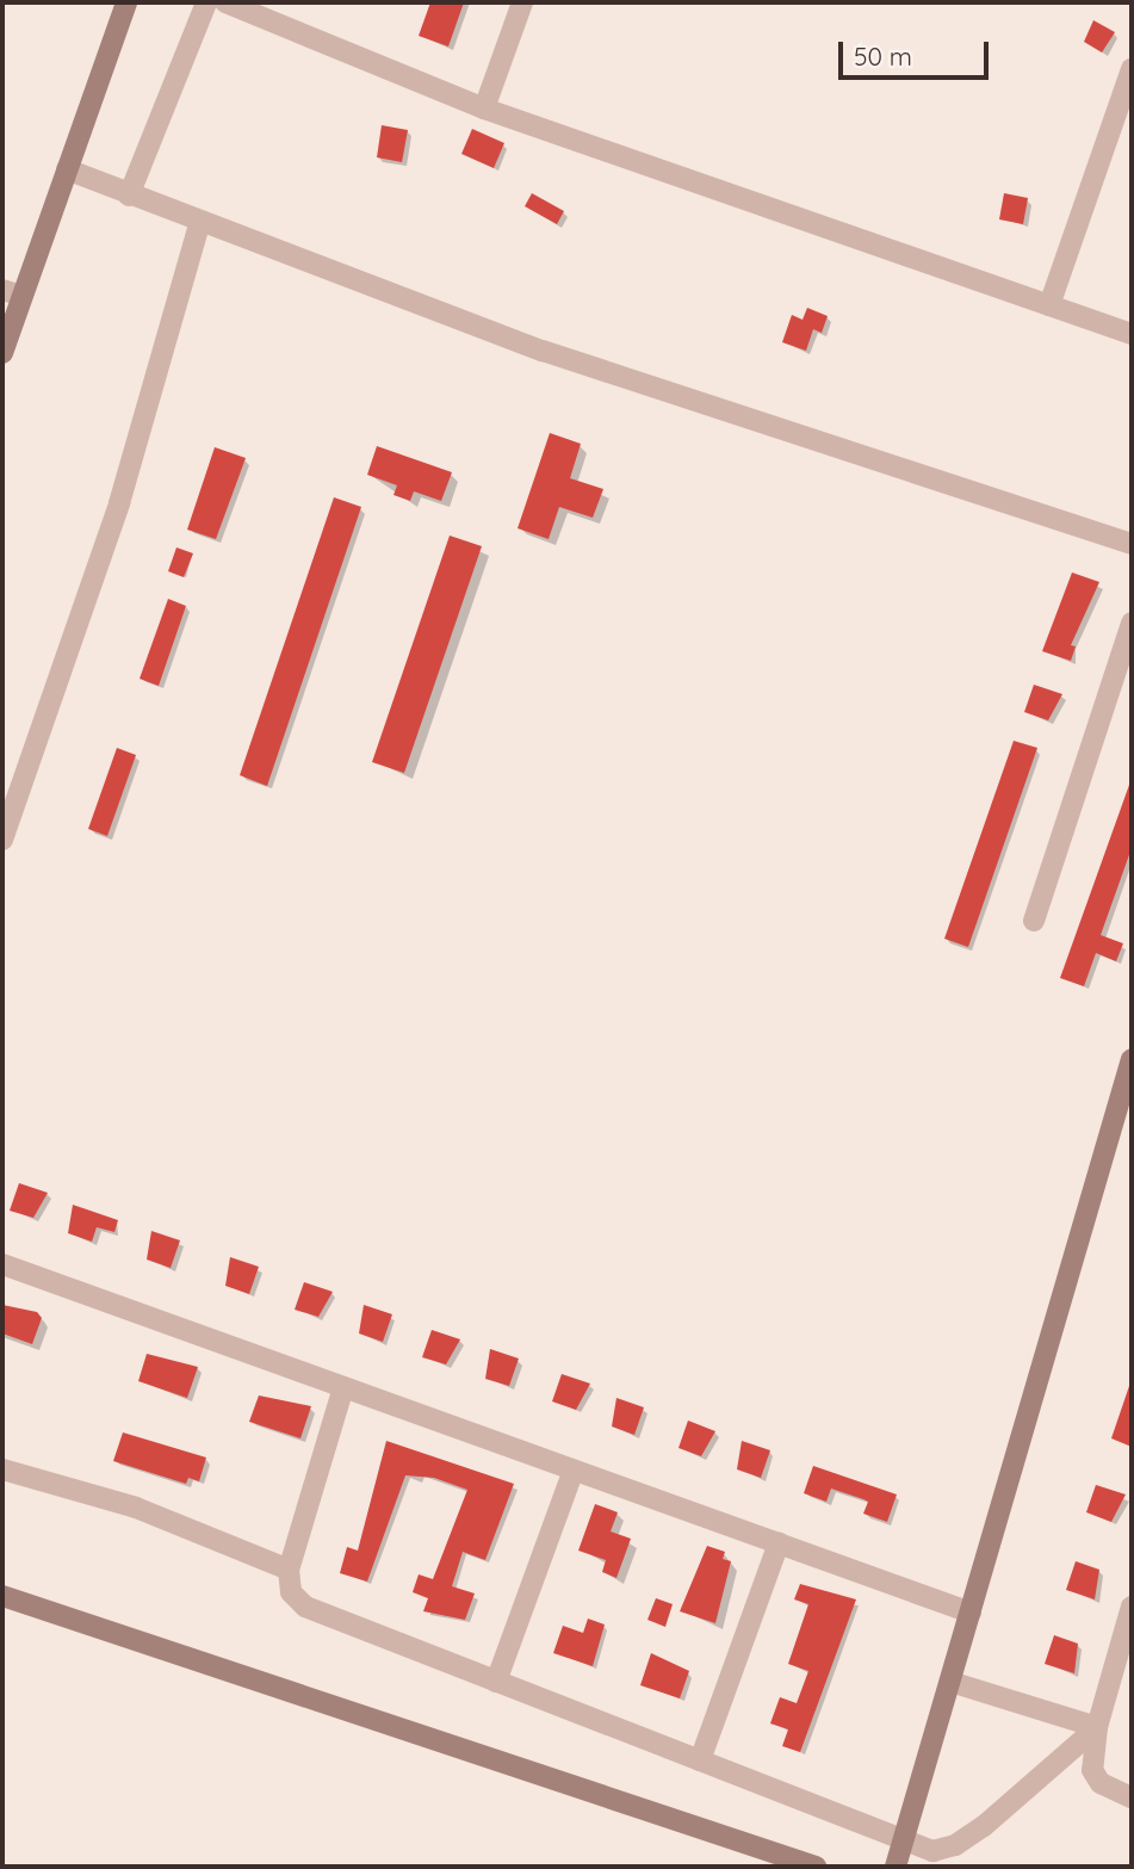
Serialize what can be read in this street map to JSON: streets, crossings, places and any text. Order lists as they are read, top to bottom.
{
  "scale_bar": "50 m"
}
